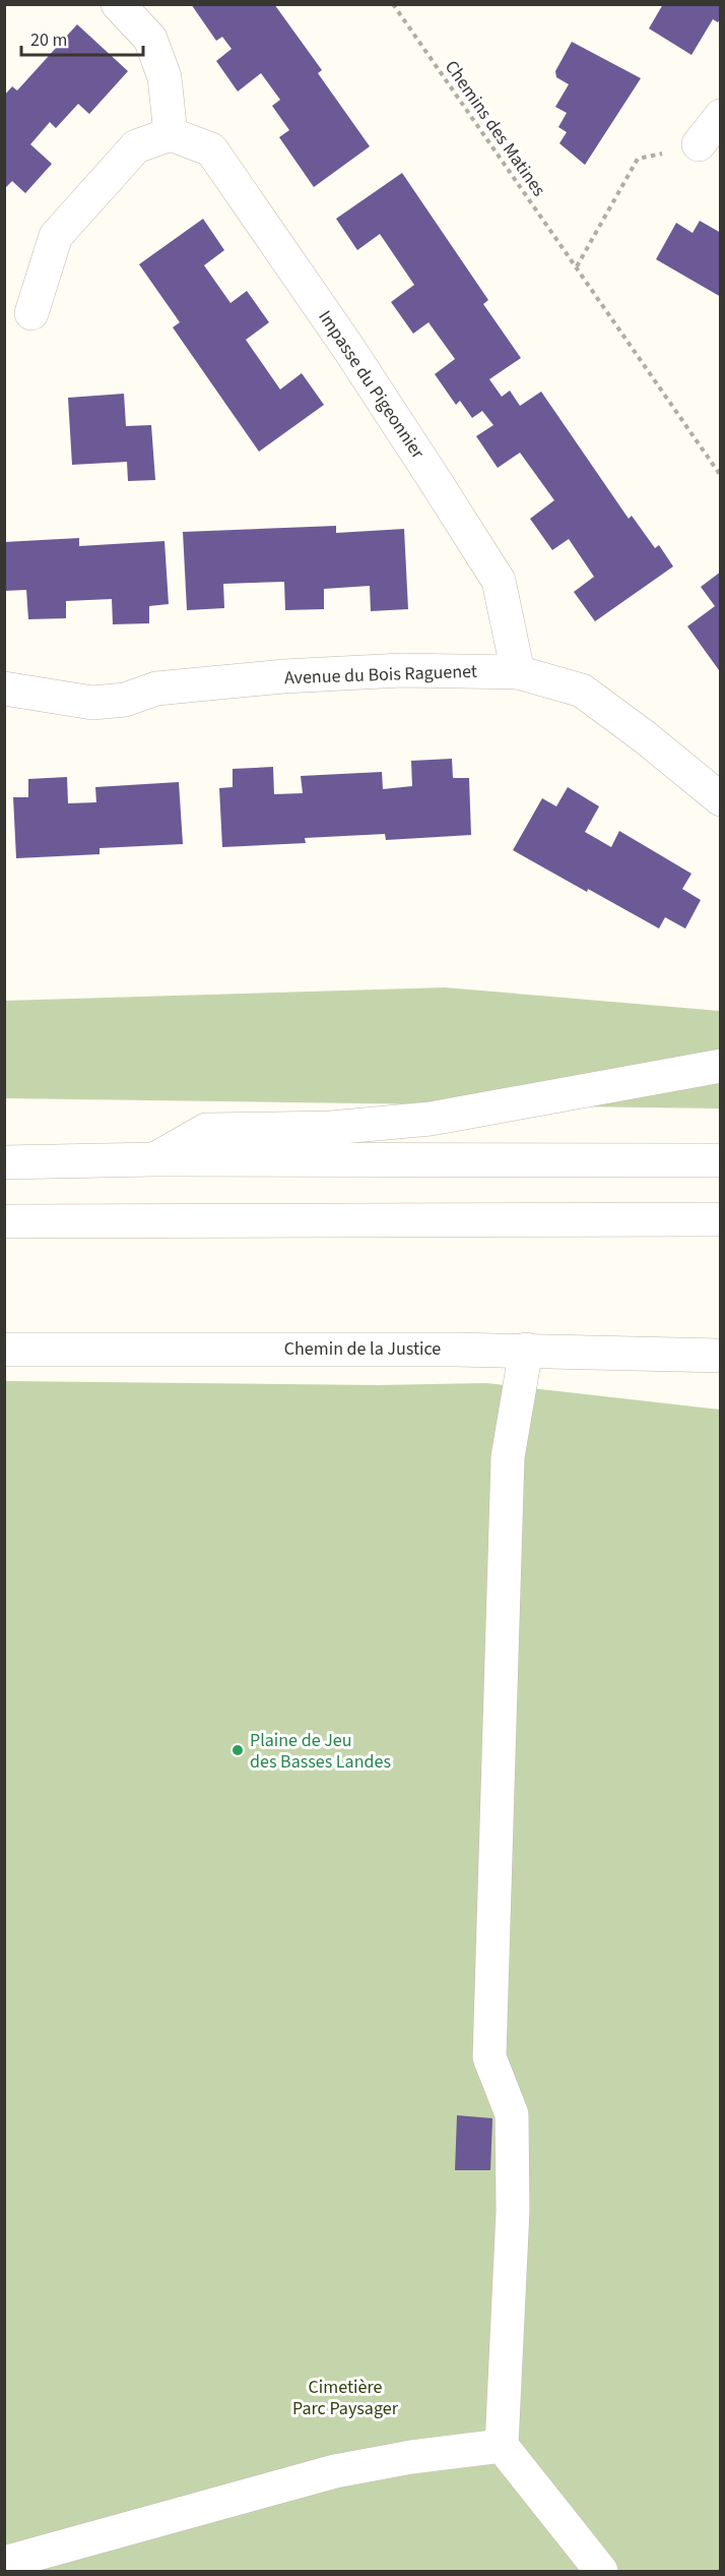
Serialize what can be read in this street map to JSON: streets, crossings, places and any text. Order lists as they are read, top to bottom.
{
  "streets": {
    "main road": ["Impasse du Pigeonnier", "Avenue du Bois Raguenet", "Chemin de la Justice"],
    "path": ["Chemins des Matines"]
  },
  "crossings": [
    ["Impasse du Pigeonnier", "Avenue du Bois Raguenet"]
  ],
  "parks": ["Cimetière Parc Paysager"],
  "places": ["Plaine de Jeu des Basses Landes"],
  "scale_bar": "20 m"
}
